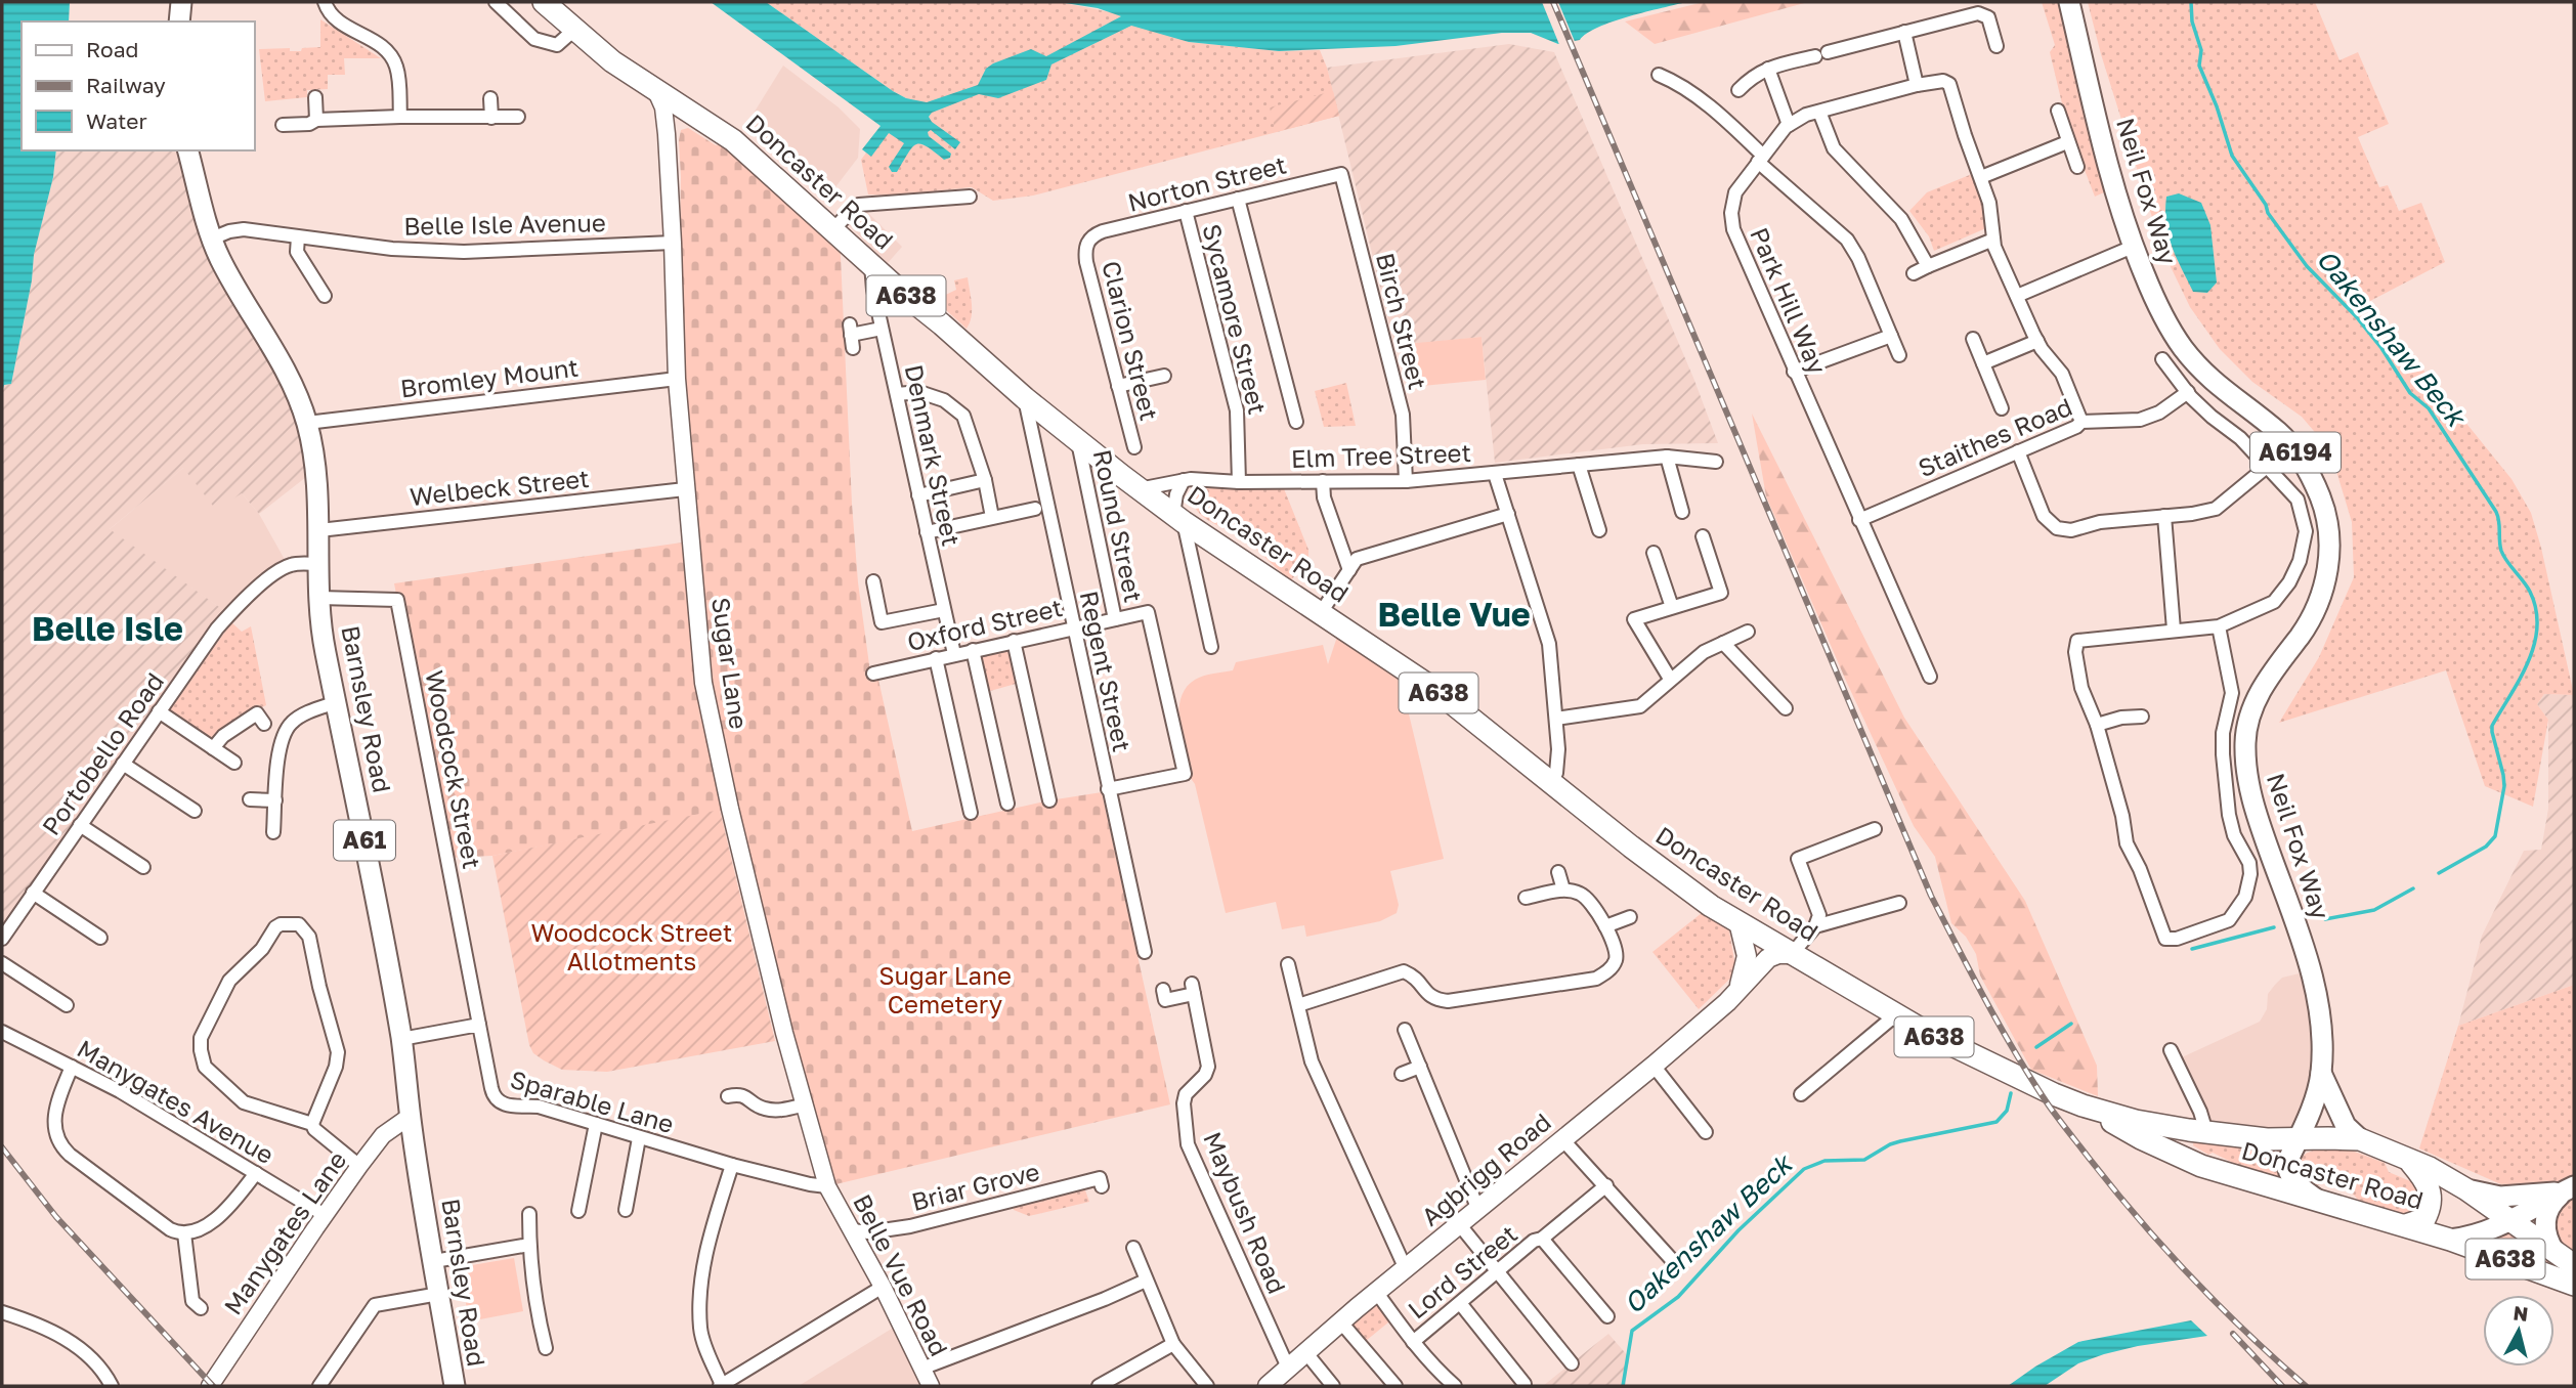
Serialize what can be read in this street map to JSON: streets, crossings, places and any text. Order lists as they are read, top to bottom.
{
  "streets": {
    "highway": ["Doncaster Road", "A638"],
    "main road": [
      "Neil Fox Way",
      "A6194",
      "Barnsley Road",
      "A61",
      "Agbrigg Road"
    ],
    "street": [
      "Norton Street",
      "Belle Isle Avenue",
      "Park Hill Way",
      "Sycamore Street",
      "Birch Street",
      "Clarion Street",
      "Bromley Mount",
      "Staithes Road",
      "Denmark Street",
      "Elm Tree Street",
      "Welbeck Street",
      "Round Street",
      "Oxford Street",
      "Sugar Lane",
      "Regent Street",
      "Portobello Road",
      "Woodcock Street",
      "Manygates Avenue",
      "Sparable Lane",
      "Briar Grove",
      "Maybush Road",
      "Manygates Lane",
      "Lord Street",
      "Belle Vue Road"
    ]
  },
  "crossings": [
    ["Doncaster Road", "Neil Fox Way"],
    ["Doncaster Road", "Denmark Street"],
    ["Doncaster Road", "Elm Tree Street"],
    ["Doncaster Road", "Round Street"],
    ["Doncaster Road", "Sugar Lane"],
    ["Doncaster Road", "Regent Street"],
    ["Doncaster Road", "Agbrigg Road"],
    ["Norton Street", "Sycamore Street"],
    ["Norton Street", "Birch Street"],
    ["Norton Street", "Clarion Street"],
    ["Belle Isle Avenue", "Sugar Lane"],
    ["Belle Isle Avenue", "Barnsley Road"],
    ["Park Hill Way", "Staithes Road"],
    ["Sycamore Street", "Elm Tree Street"],
    ["Birch Street", "Elm Tree Street"],
    ["Bromley Mount", "Sugar Lane"],
    ["Bromley Mount", "Barnsley Road"],
    ["Denmark Street", "Oxford Street"],
    ["Welbeck Street", "Sugar Lane"],
    ["Welbeck Street", "Barnsley Road"],
    ["Round Street", "Oxford Street"],
    ["Oxford Street", "Regent Street"],
    ["Sugar Lane", "Sparable Lane"],
    ["Sugar Lane", "Belle Vue Road"],
    ["Barnsley Road", "Portobello Road"],
    ["Barnsley Road", "Woodcock Street"],
    ["Barnsley Road", "Manygates Lane"],
    ["Woodcock Street", "Sparable Lane"],
    ["Manygates Avenue", "Manygates Lane"],
    ["Sparable Lane", "Belle Vue Road"],
    ["Agbrigg Road", "Maybush Road"],
    ["Briar Grove", "Belle Vue Road"]
  ],
  "districts": ["Belle Vue", "Belle Isle"],
  "water": ["Oakenshaw Beck"],
  "parks": ["Woodcock Street Allotments", "Sugar Lane Cemetery"],
  "legend": ["Road", "Railway", "Water"],
  "north": "top"
}
